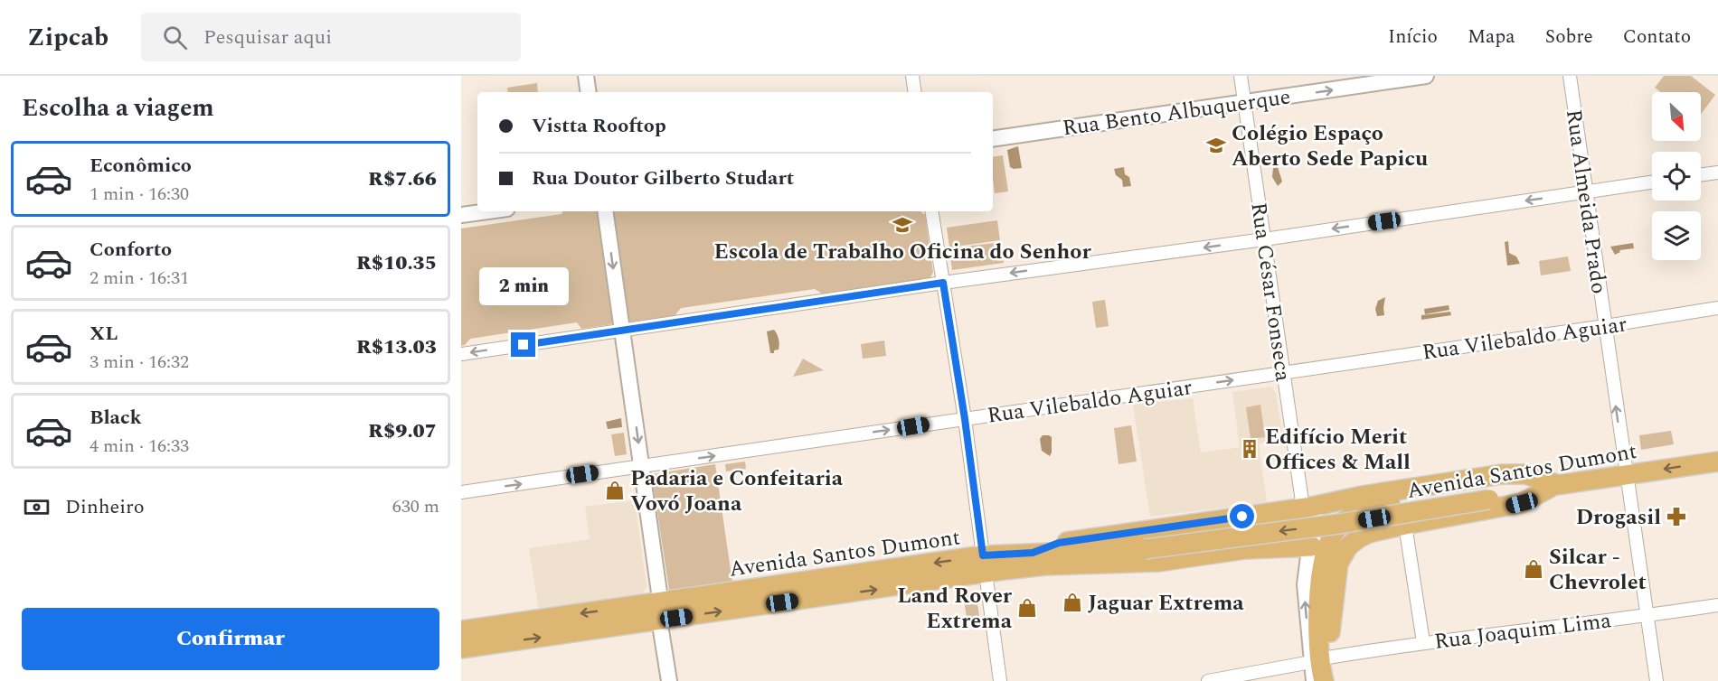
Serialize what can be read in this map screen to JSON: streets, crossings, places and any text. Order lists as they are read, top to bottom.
{
  "streets": {
    "main road": ["Avenida Santos Dumont"],
    "street": [
      "Rua Bento Albuquerque",
      "Rua Almeida Prado",
      "Rua César Fonseca",
      "Rua Vilebaldo Aguiar",
      "Rua Joaquim Lima"
    ]
  },
  "crossings": [
    ["Rua Bento Albuquerque", "Rua César Fonseca"],
    ["Rua Almeida Prado", "Rua Vilebaldo Aguiar"],
    ["Rua Almeida Prado", "Avenida Santos Dumont"],
    ["Rua Almeida Prado", "Rua Joaquim Lima"],
    ["Rua César Fonseca", "Rua Vilebaldo Aguiar"],
    ["Rua César Fonseca", "Avenida Santos Dumont"],
    ["Rua César Fonseca", "Rua Joaquim Lima"]
  ],
  "one_way": ["Rua Bento Albuquerque", "Rua Vilebaldo Aguiar"],
  "places": {
    "school or university": ["Colégio Espaço Aberto Sede Papicu", "Escola de Trabalho Oficina do Senhor"],
    "building": ["Edifício Merit Offices & Mall"],
    "shop": [
      "Padaria e Confeitaria Vovó Joana",
      "Silcar - Chevrolet",
      "Jaguar Extrema",
      "Land Rover Extrema"
    ],
    "pharmacy": ["Drogasil"]
  },
  "north": "bottom right",
  "page": {
    "header": "Zipcab",
    "search": "Pesquisar aqui",
    "nav": [
      "Início",
      "Mapa",
      "Sobre",
      "Contato"
    ],
    "heading": "Escolha a viagem",
    "banner": ["Vistta Rooftop", "Rua Doutor Gilberto Studart"],
    "list": [
      {
        "name": "Econômico",
        "note": "1 min · 16:30",
        "value": "R$7.66"
      },
      {
        "name": "Conforto",
        "note": "2 min · 16:31",
        "value": "R$10.35"
      },
      {
        "name": "XL",
        "note": "3 min · 16:32",
        "value": "R$13.03"
      },
      {
        "name": "Black",
        "note": "4 min · 16:33",
        "value": "R$9.07"
      }
    ],
    "bubble": "2 min",
    "pay": ["Dinheiro", "630 m"],
    "buttons": "Confirmar"
  }
}
